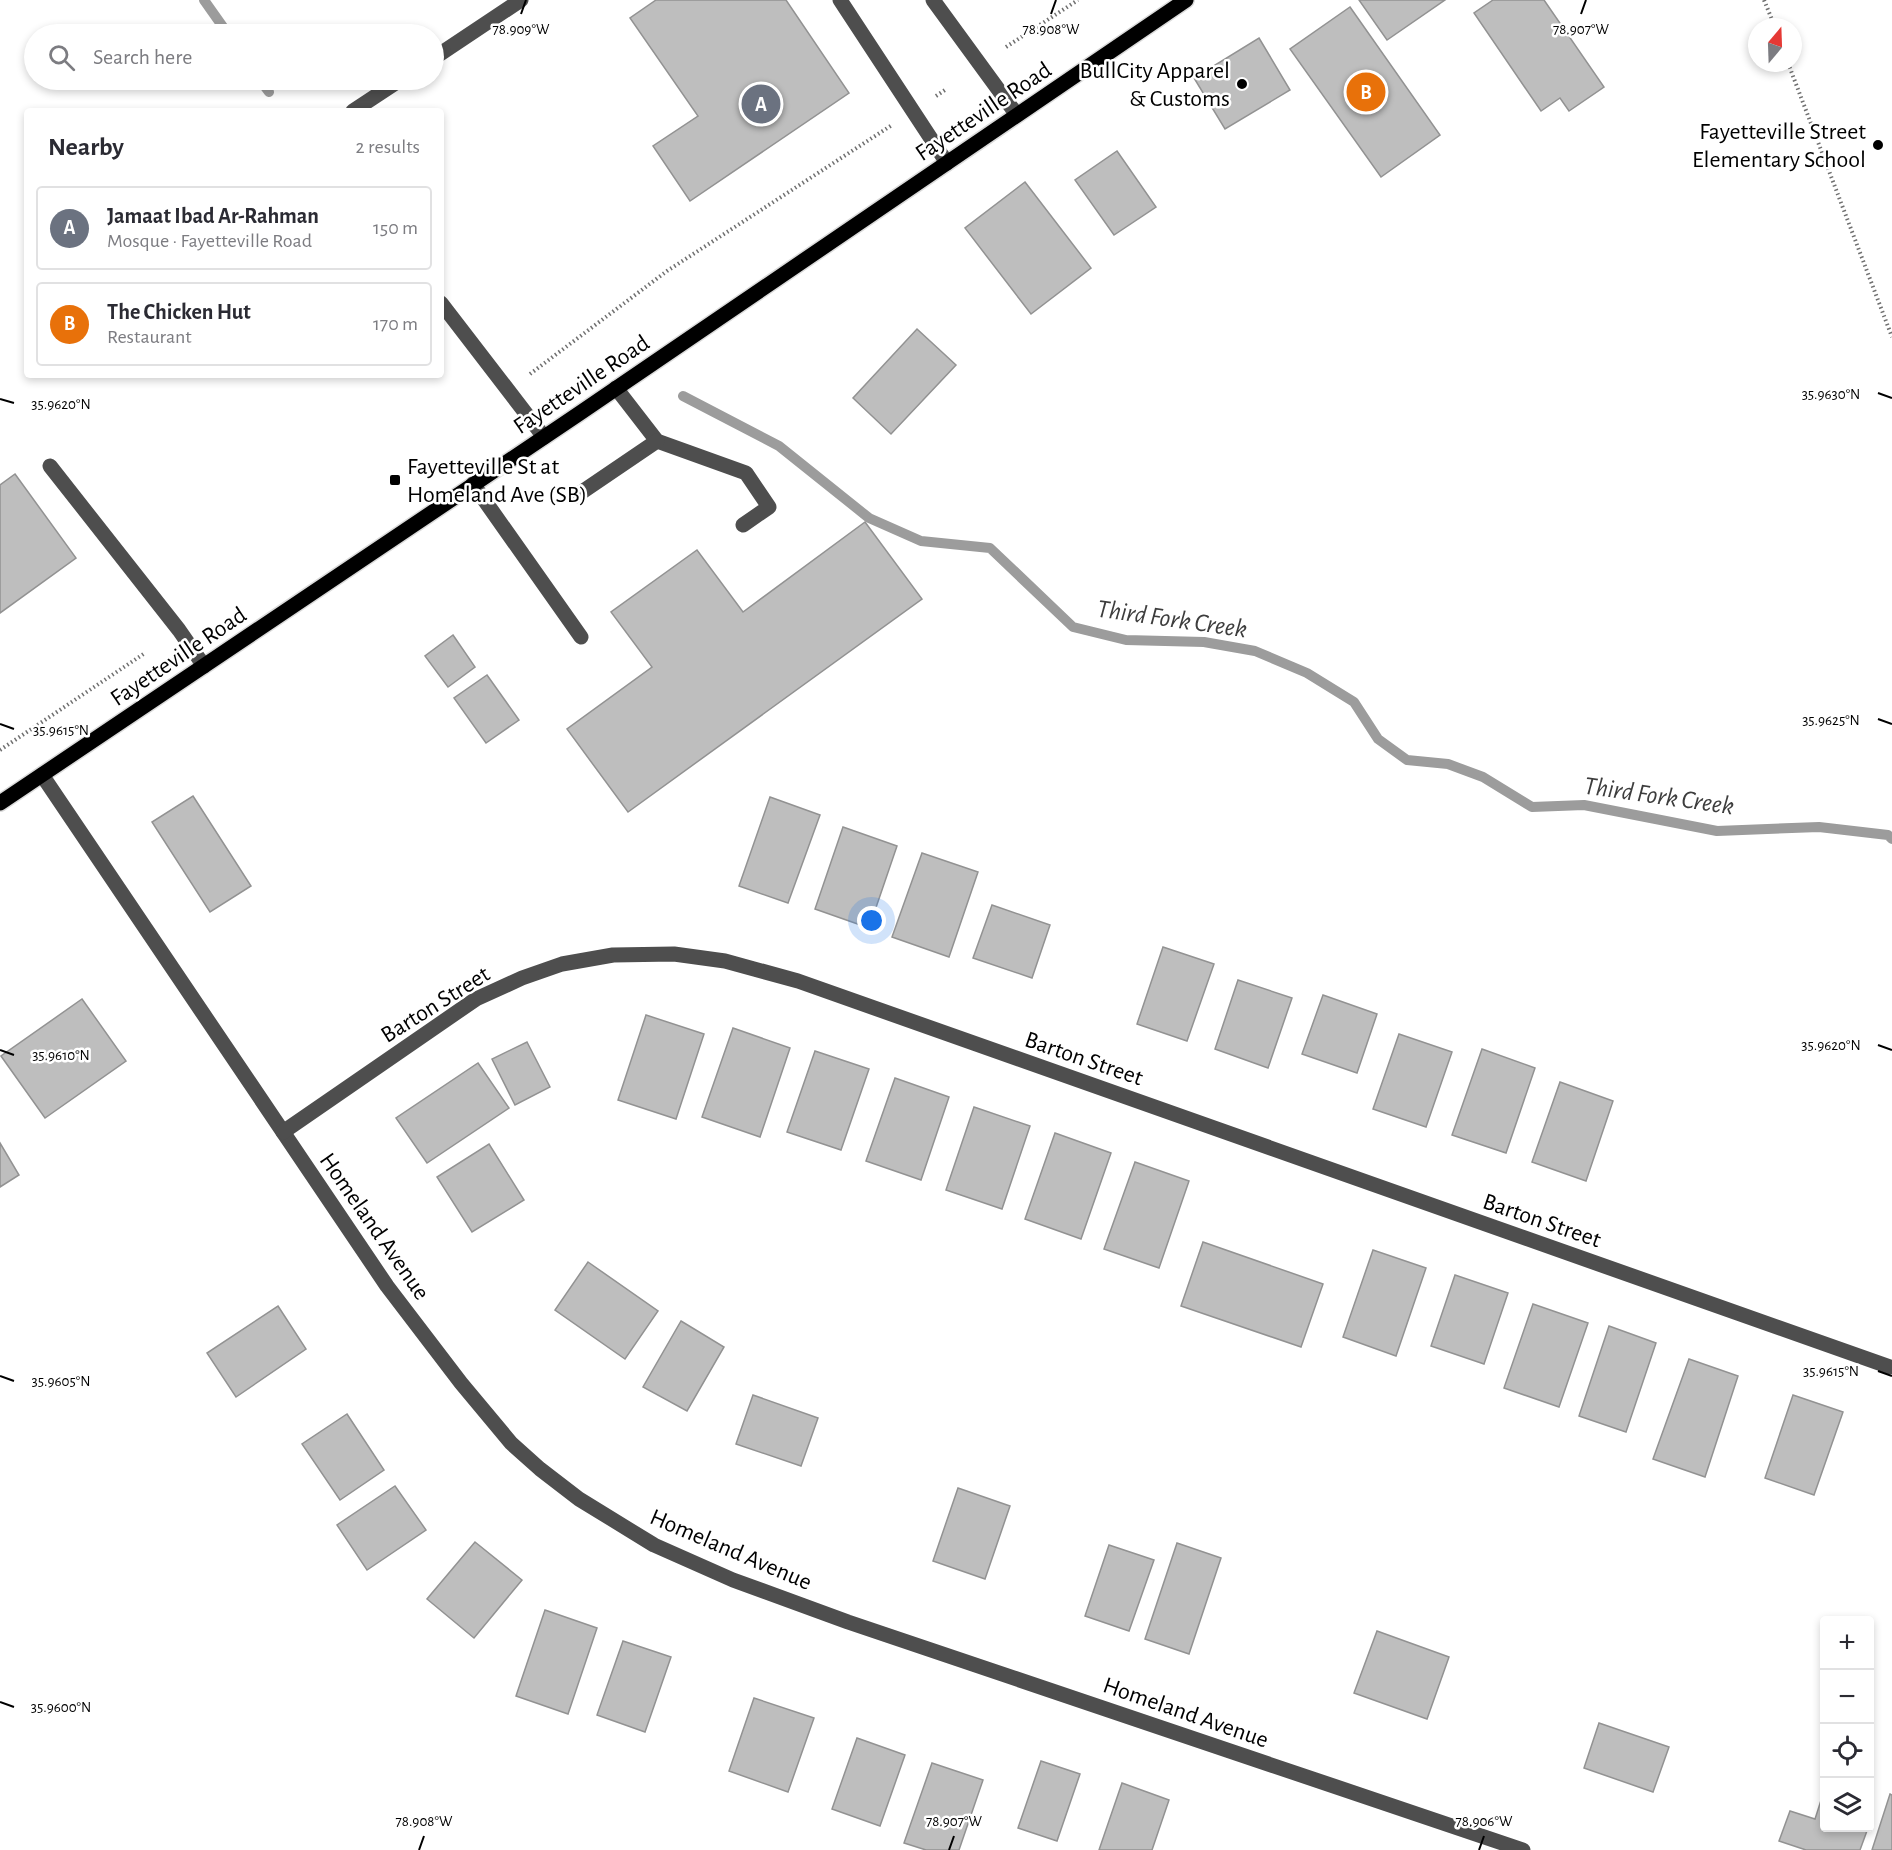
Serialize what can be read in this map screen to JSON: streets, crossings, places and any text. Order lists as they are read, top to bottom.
{
  "streets": {
    "main road": ["Fayetteville Road"],
    "street": ["Barton Street", "Homeland Avenue"]
  },
  "crossings": [
    ["Fayetteville Road", "Homeland Avenue"],
    ["Barton Street", "Homeland Avenue"]
  ],
  "water": ["Third Fork Creek"],
  "places": {
    "other": ["BullCity Apparel & Customs", "Fayetteville Street Elementary School"],
    "transit": ["Fayetteville St at Homeland Ave (SB)"]
  },
  "north": "top",
  "page": {
    "search": "Search here",
    "pins": ["B", "A"],
    "heading": ["Nearby", "2 results"],
    "list": [
      {
        "mark": "A",
        "name": "Jamaat Ibad Ar-Rahman",
        "note": "Mosque · Fayetteville Road",
        "value": "150 m"
      },
      {
        "mark": "B",
        "name": "The Chicken Hut",
        "note": "Restaurant",
        "value": "170 m"
      }
    ],
    "map_buttons": ["+", "−"]
  },
  "coordinates": [
    "78.909°W",
    "78.908°W",
    "78.907°W",
    "35.9630°N",
    "35.9620°N",
    "35.9625°N",
    "35.9615°N",
    "35.9610°N",
    "35.9605°N",
    "35.9600°N",
    "78.906°W"
  ]
}
